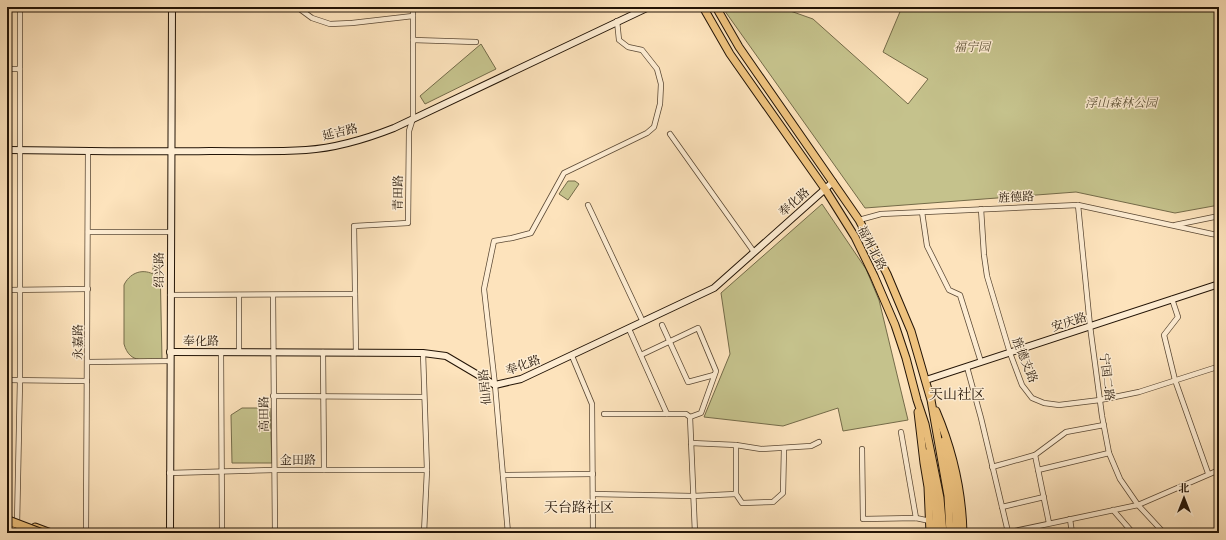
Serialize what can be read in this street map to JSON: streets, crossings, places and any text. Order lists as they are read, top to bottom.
{
  "streets": {
    "main road": ["福州北路"],
    "street": [
      "延吉路",
      "青田路",
      "旌德路",
      "奉化路",
      "绍兴路",
      "安庆路",
      "永嘉路",
      "旌德支路",
      "宁国二路",
      "仙居路",
      "高田路",
      "金田路"
    ]
  },
  "crossings": [
    ["延吉路", "青田路"],
    ["延吉路", "绍兴路"],
    ["延吉路", "永嘉路"],
    ["延吉路", "仙居路"],
    ["青田路", "奉化路"],
    ["旌德路", "福州北路"],
    ["旌德路", "旌德支路"],
    ["旌德路", "宁国二路"],
    ["奉化路", "福州北路"],
    ["奉化路", "绍兴路"],
    ["奉化路", "仙居路"],
    ["奉化路", "高田路"],
    ["福州北路", "安庆路"],
    ["绍兴路", "金田路"],
    ["安庆路", "旌德支路"],
    ["安庆路", "宁国二路"],
    ["旌德支路", "宁国二路"],
    ["高田路", "金田路"]
  ],
  "districts": ["天山社区", "天台路社区"],
  "parks": ["福宁园", "浮山森林公园"],
  "north": "top"
}
